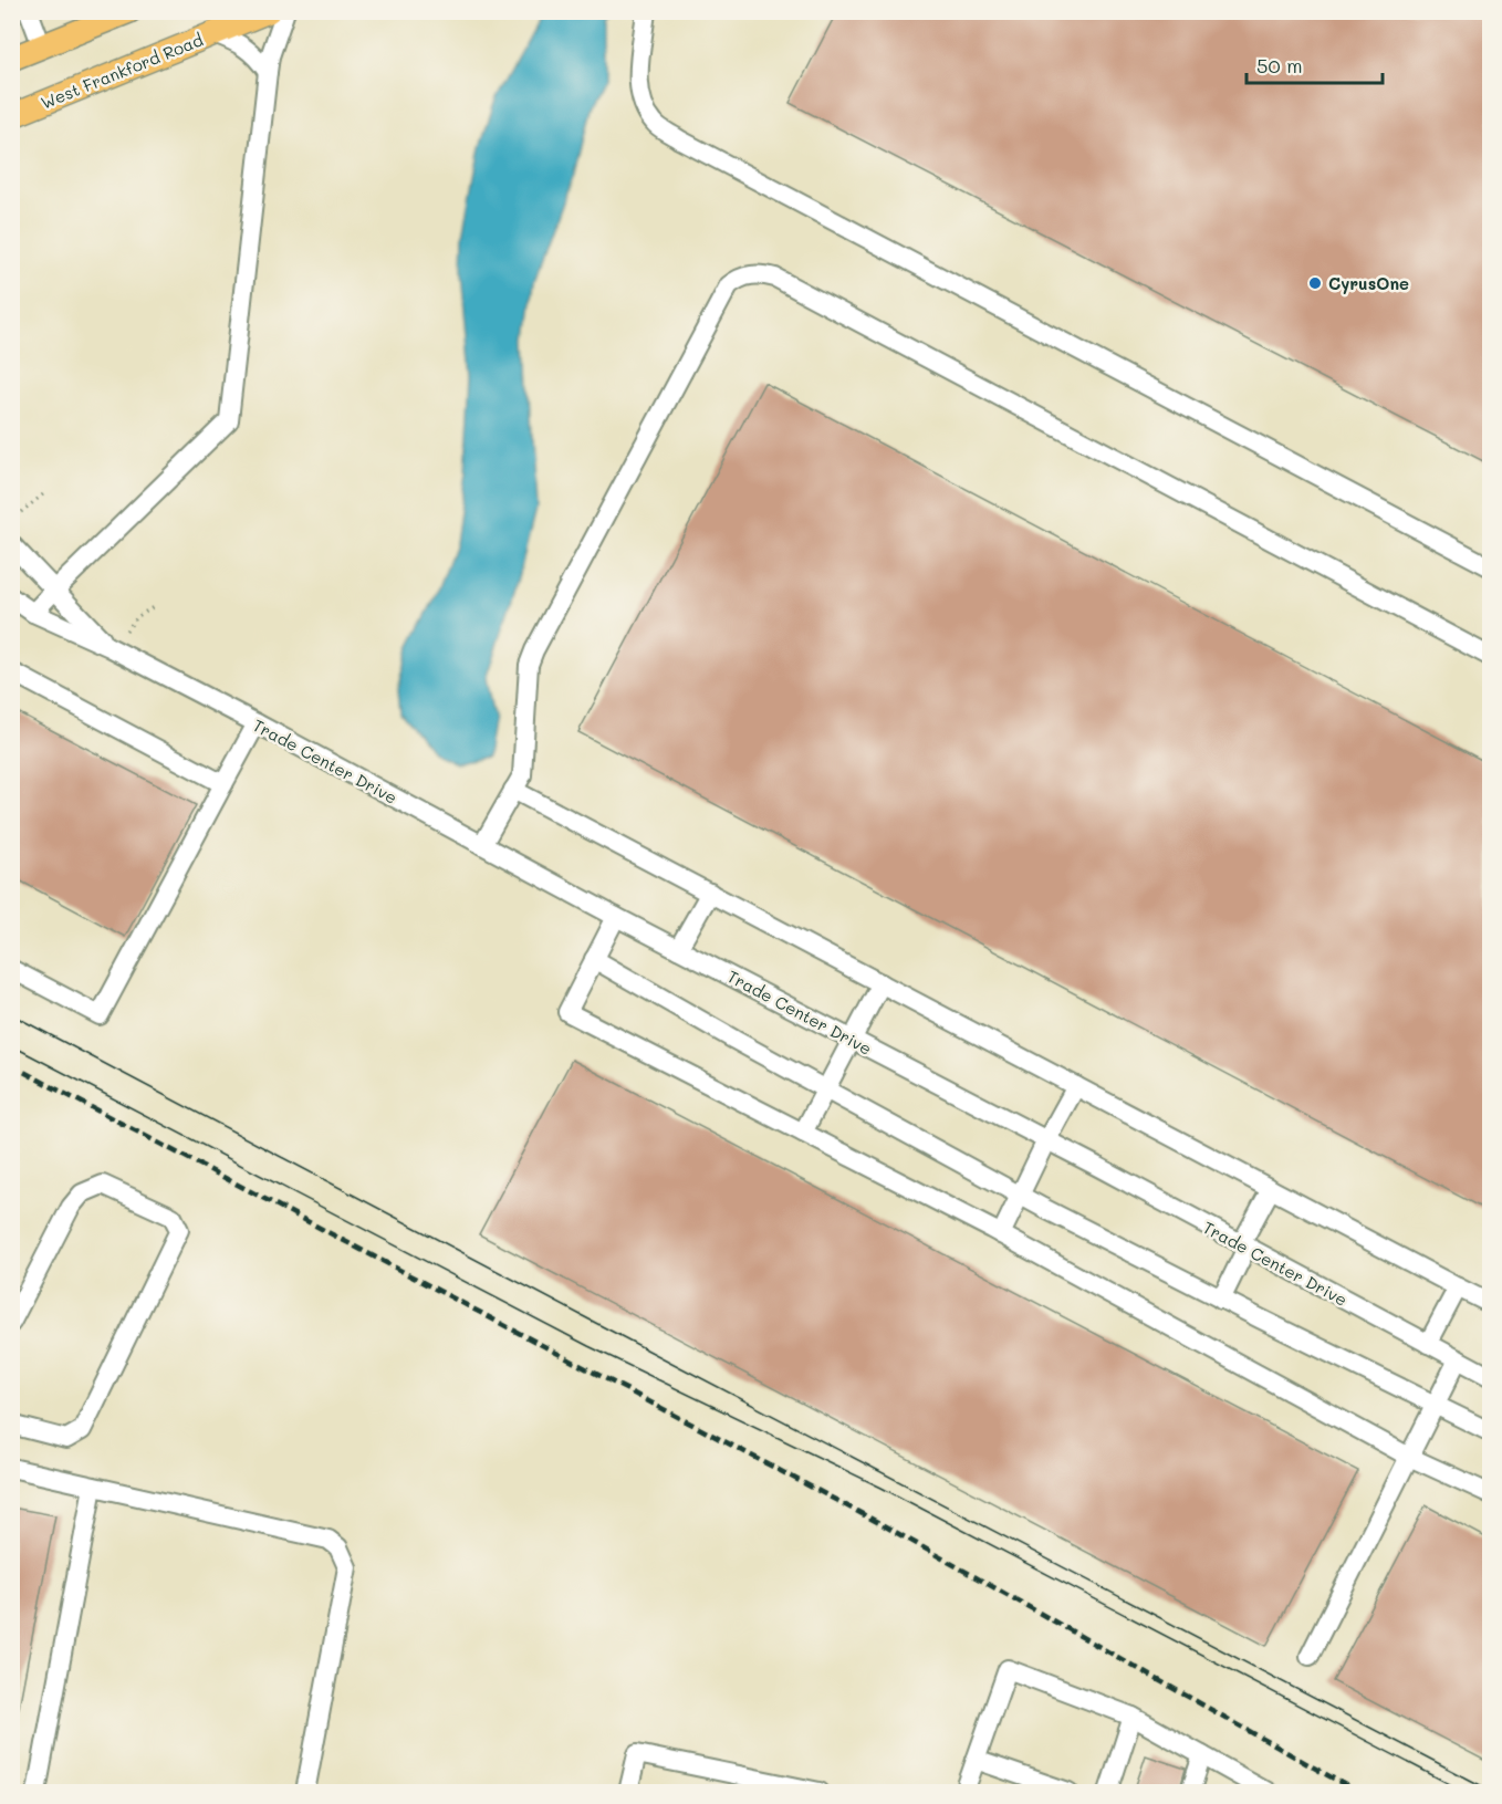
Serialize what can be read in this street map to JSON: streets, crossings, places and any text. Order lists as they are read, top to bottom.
{
  "streets": {
    "main road": ["West Frankford Road"],
    "street": ["Trade Center Drive"]
  },
  "places": ["CyrusOne"],
  "scale_bar": "50 m"
}
